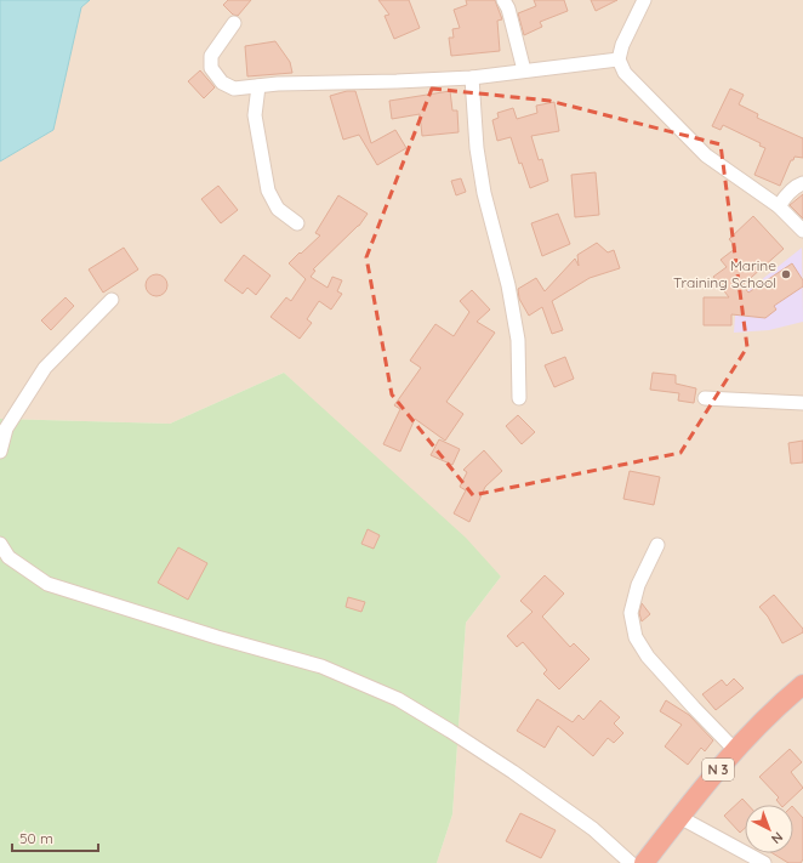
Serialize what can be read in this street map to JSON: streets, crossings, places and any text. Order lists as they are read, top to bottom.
{
  "streets": {
    "highway": ["N 3"]
  },
  "places": ["Marine Training School"],
  "scale_bar": "50 m",
  "north": "bottom right"
}
